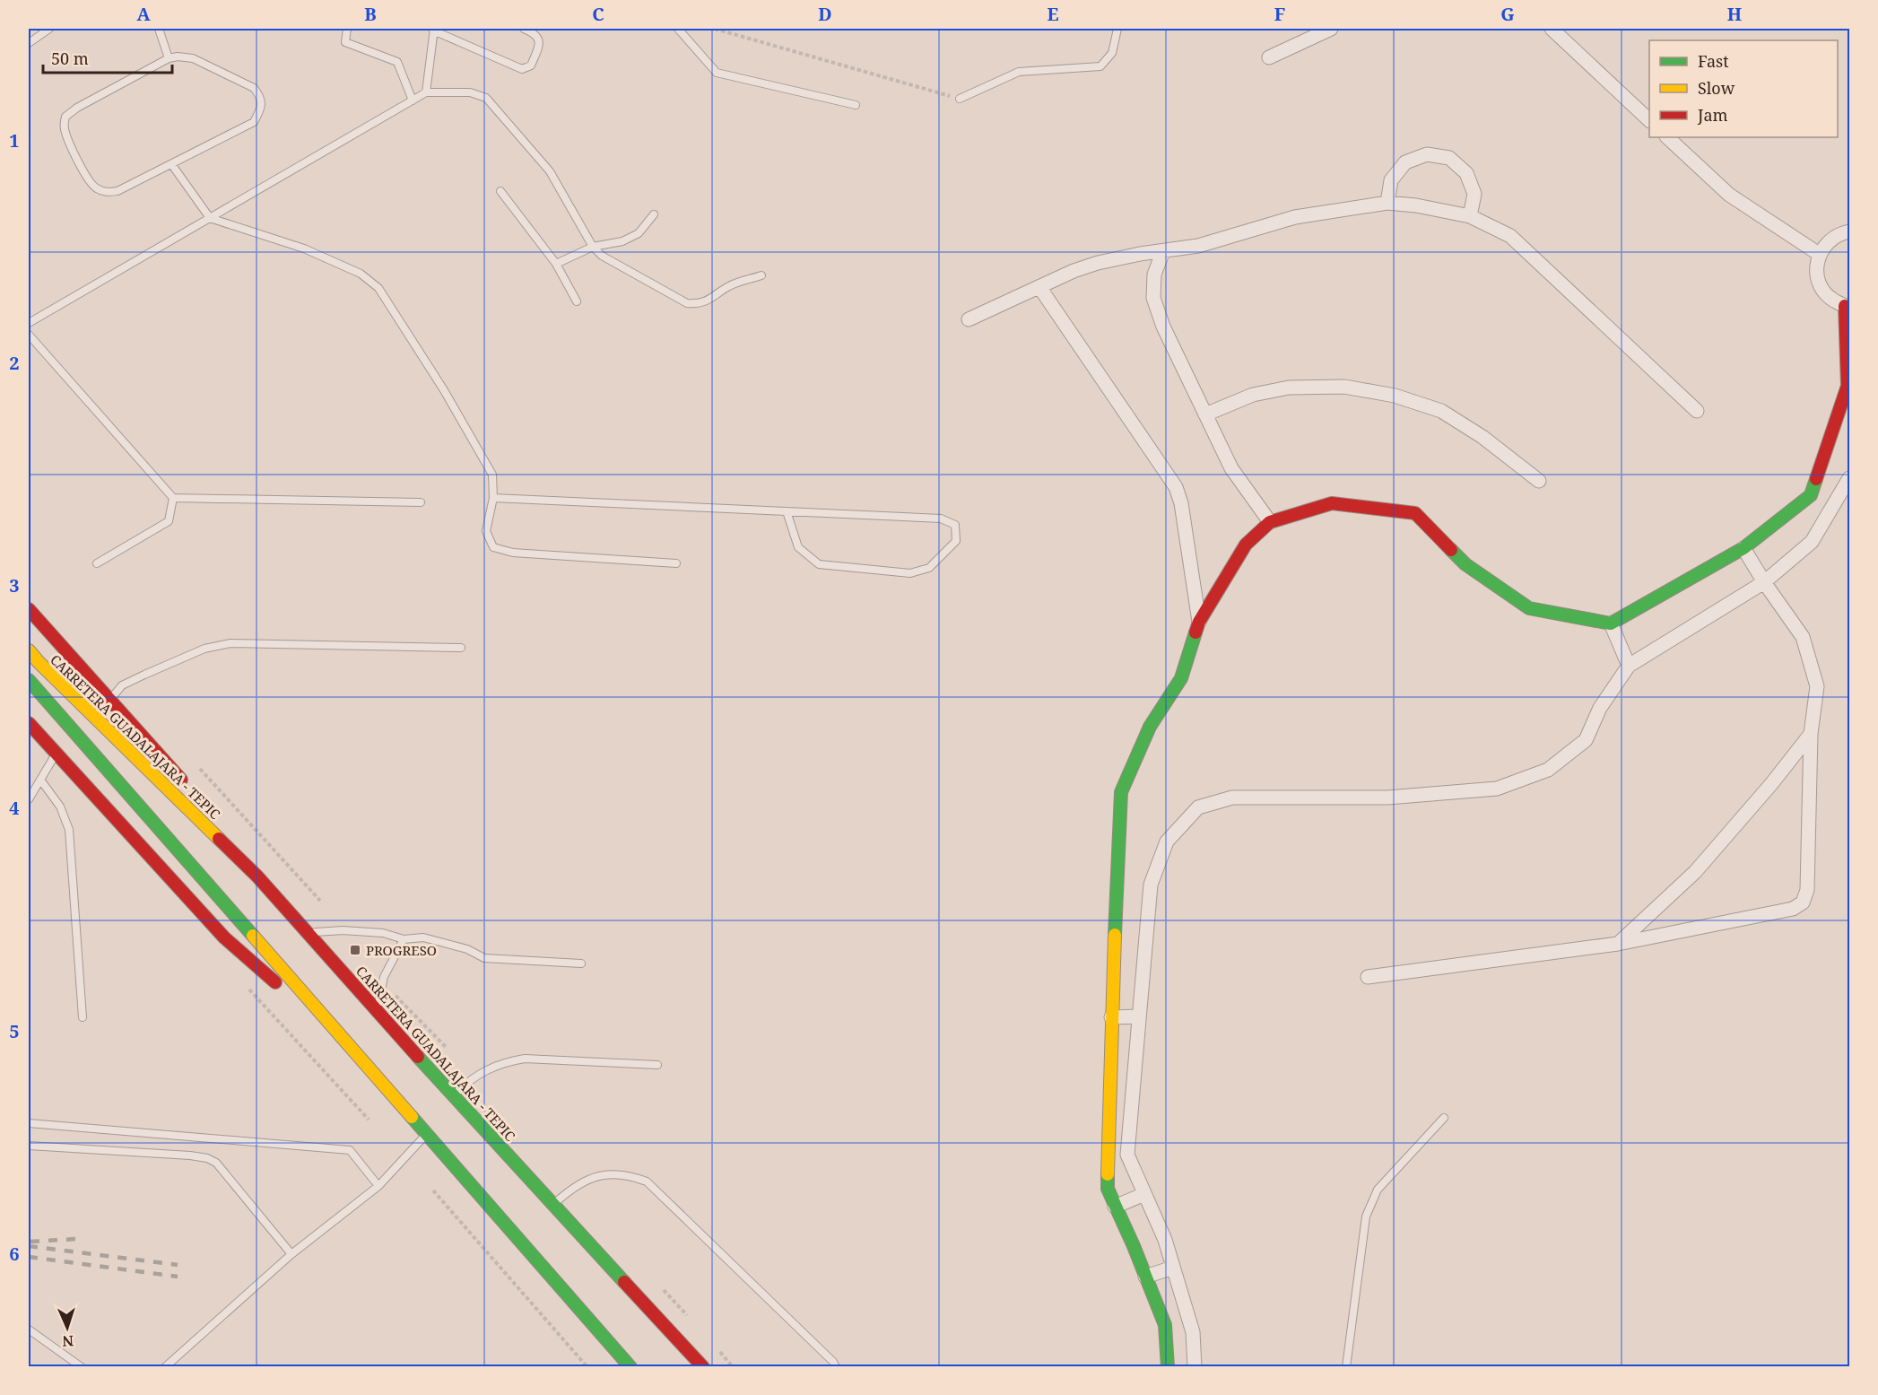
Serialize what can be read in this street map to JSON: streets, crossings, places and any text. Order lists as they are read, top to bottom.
{
  "streets": {
    "main road": ["CARRETERA GUADALAJARA - TEPIC"]
  },
  "places": {
    "transit": ["PROGRESO"]
  },
  "legend": ["Fast", "Slow", "Jam"],
  "scale_bar": "50 m",
  "north": "bottom",
  "grid": {
    "columns": [
      "A",
      "B",
      "C",
      "D",
      "E",
      "F",
      "G",
      "H"
    ],
    "rows": [
      "1",
      "2",
      "3",
      "4",
      "5",
      "6"
    ]
  }
}
